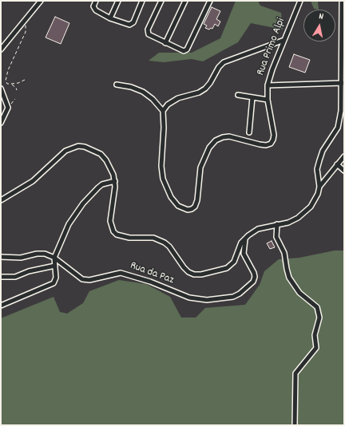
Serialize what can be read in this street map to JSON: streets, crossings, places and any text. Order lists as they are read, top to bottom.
{
  "streets": {
    "street": ["Rua Primo Alpi", "Rua da Paz"]
  },
  "north": "top"
}
